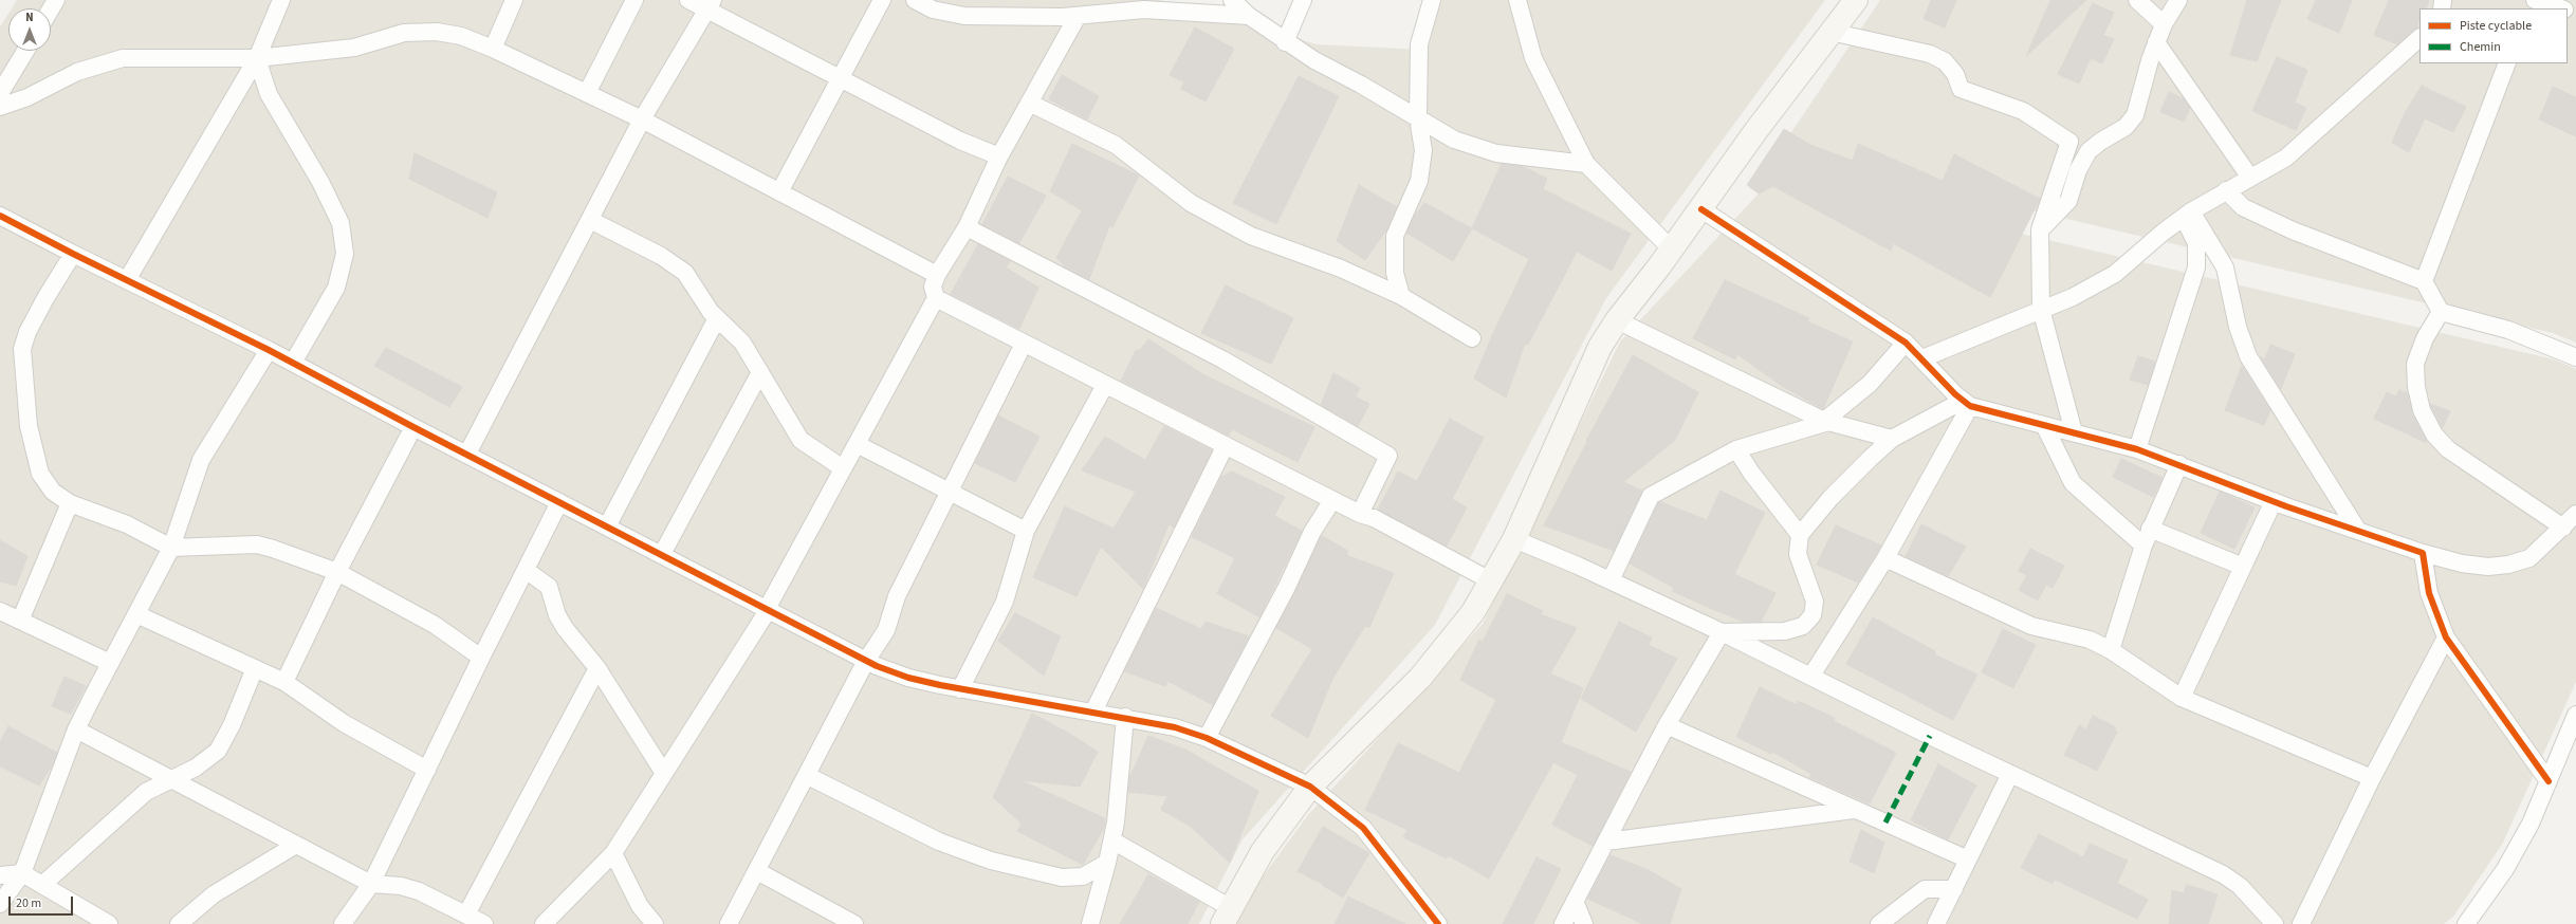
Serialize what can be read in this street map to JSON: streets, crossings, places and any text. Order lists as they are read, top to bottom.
{
  "legend": ["Piste cyclable", "Chemin"],
  "scale_bar": "20 m",
  "north": "top"
}
